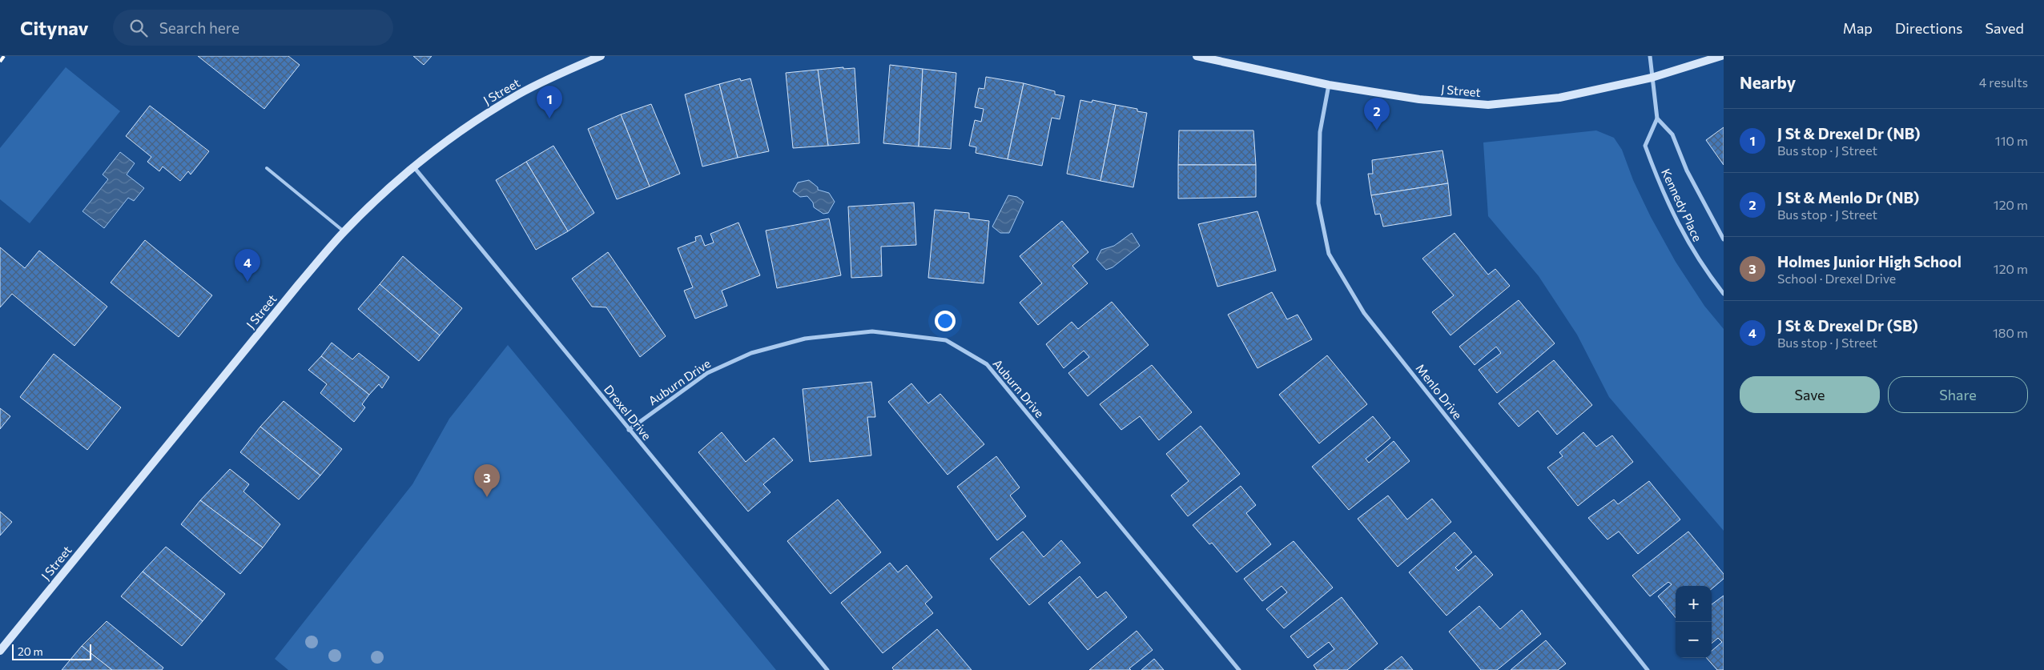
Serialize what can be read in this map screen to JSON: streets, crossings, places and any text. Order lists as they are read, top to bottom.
{
  "streets": {
    "street": [
      "J Street",
      "Kennedy Place",
      "Auburn Drive",
      "Menlo Drive",
      "Drexel Drive"
    ]
  },
  "crossings": [
    ["J Street", "Menlo Drive"],
    ["J Street", "Drexel Drive"],
    ["Auburn Drive", "Drexel Drive"]
  ],
  "scale_bar": "20 m",
  "page": {
    "header": "Citynav",
    "search": "Search here",
    "nav": ["Map", "Directions", "Saved"],
    "heading": ["Nearby", "4 results"],
    "pins": [
      "1",
      "2",
      "4",
      "3"
    ],
    "list": [
      {
        "mark": "1",
        "name": "J St & Drexel Dr (NB)",
        "note": "Bus stop · J Street",
        "value": "110 m"
      },
      {
        "mark": "2",
        "name": "J St & Menlo Dr (NB)",
        "note": "Bus stop · J Street",
        "value": "120 m"
      },
      {
        "mark": "3",
        "name": "Holmes Junior High School",
        "note": "School · Drexel Drive",
        "value": "120 m"
      },
      {
        "mark": "4",
        "name": "J St & Drexel Dr (SB)",
        "note": "Bus stop · J Street",
        "value": "180 m"
      }
    ],
    "buttons": ["Save", "Share"],
    "map_buttons": ["+", "−"],
    "scale": "20 m"
  }
}
